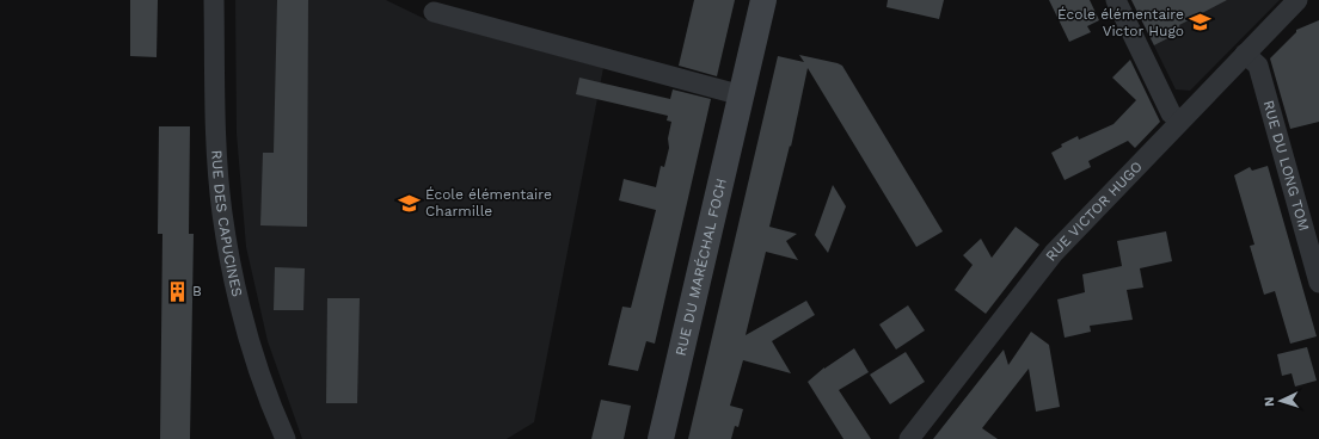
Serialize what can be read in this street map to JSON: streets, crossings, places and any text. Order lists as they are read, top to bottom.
{
  "streets": {
    "main road": ["RUE DU MARÉCHAL FOCH"],
    "street": ["RUE DU LONG TOM", "RUE VICTOR HUGO", "RUE DES CAPUCINES"]
  },
  "crossings": [
    ["RUE DU LONG TOM", "RUE VICTOR HUGO"]
  ],
  "places": {
    "school or university": ["École élémentaire Victor Hugo", "École élémentaire Charmille"],
    "building": ["B"]
  },
  "north": "left"
}
